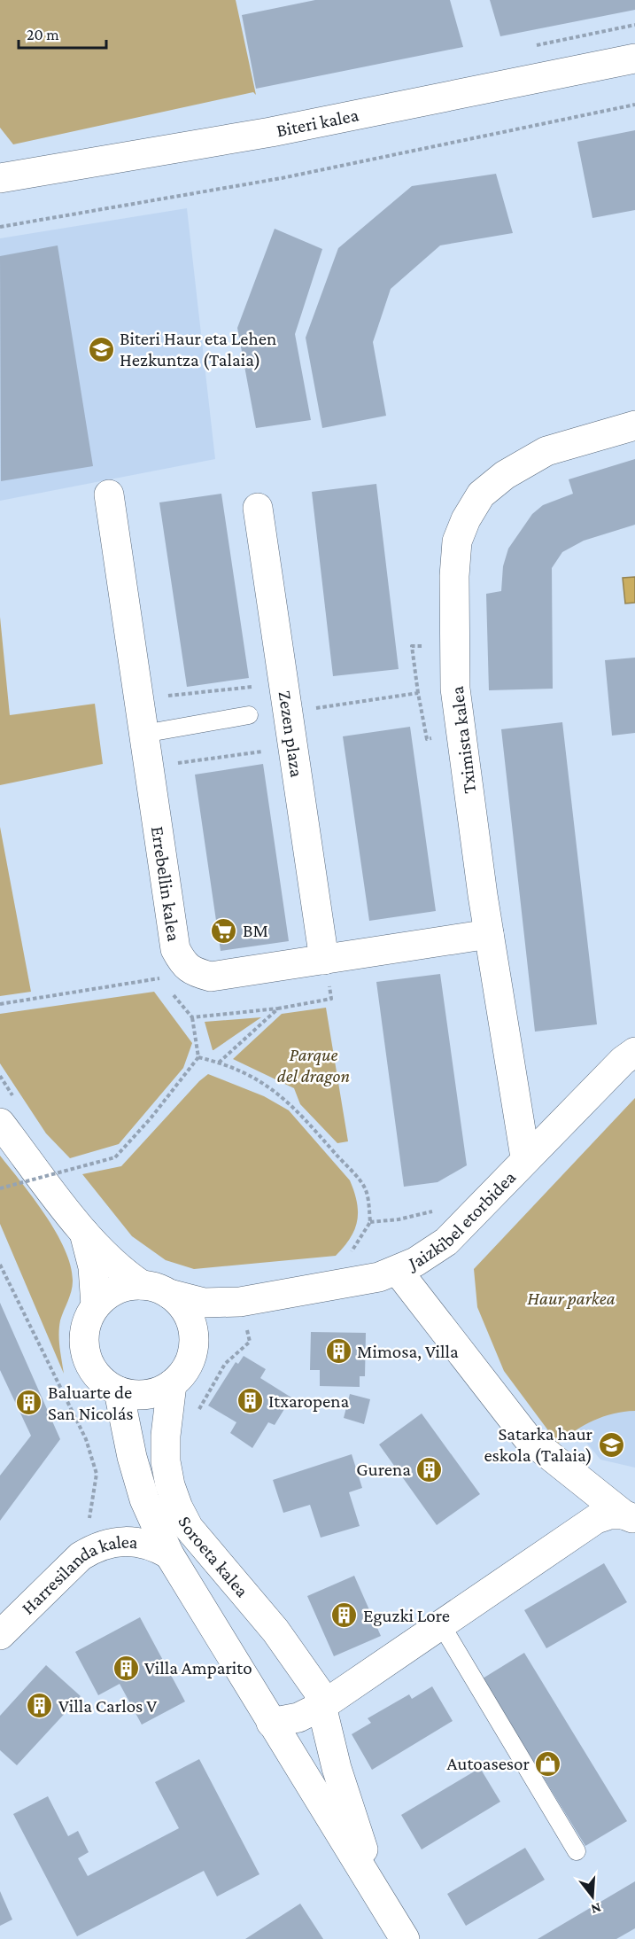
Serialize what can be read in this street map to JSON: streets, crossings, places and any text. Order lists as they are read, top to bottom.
{
  "streets": {
    "street": [
      "Biteri kalea",
      "Zezen plaza",
      "Tximista kalea",
      "Errebellin kalea",
      "Jaizkibel etorbidea",
      "Soroeta kalea",
      "Harresilanda kalea"
    ]
  },
  "crossings": [
    ["Zezen plaza", "Errebellin kalea"],
    ["Tximista kalea", "Errebellin kalea"],
    ["Tximista kalea", "Jaizkibel etorbidea"],
    ["Jaizkibel etorbidea", "Soroeta kalea"],
    ["Soroeta kalea", "Harresilanda kalea"]
  ],
  "parks": ["Parque del dragon", "Haur parkea"],
  "places": {
    "school or university": ["Biteri Haur eta Lehen Hezkuntza (Talaia)", "Satarka haur eskola (Talaia)"],
    "supermarket": ["BM"],
    "building": [
      "Mimosa, Villa",
      "Itxaropena",
      "Baluarte de San Nicolás",
      "Gurena",
      "Eguzki Lore",
      "Villa Amparito",
      "Villa Carlos V"
    ],
    "shop": ["Autoasesor"]
  },
  "scale_bar": "20 m",
  "north": "bottom"
}
